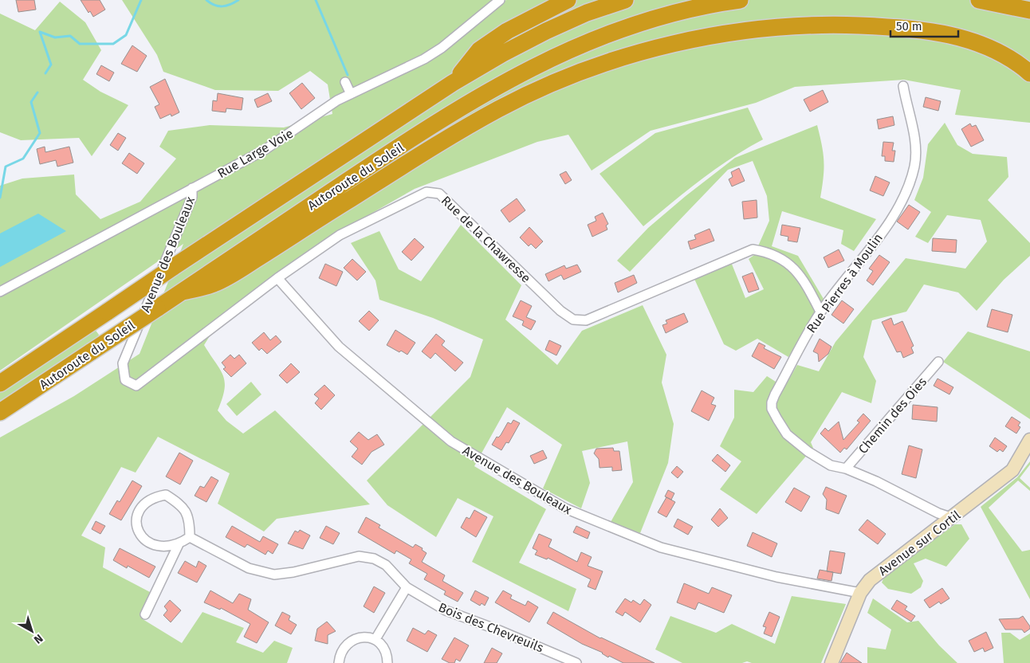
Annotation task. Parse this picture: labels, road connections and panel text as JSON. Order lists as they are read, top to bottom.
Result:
{
  "streets": {
    "highway": ["Autoroute du Soleil"],
    "main road": ["Avenue sur Cortil"],
    "street": [
      "Rue Large Voie",
      "Rue de la Chawresse",
      "Avenue des Bouleaux",
      "Rue Pierres à Moulin",
      "Chemin des Oies",
      "Bois des Chevreuils"
    ]
  },
  "crossings": [
    ["Rue Large Voie", "Avenue des Bouleaux"],
    ["Rue de la Chawresse", "Avenue des Bouleaux"],
    ["Rue de la Chawresse", "Rue Pierres à Moulin"],
    ["Avenue des Bouleaux", "Avenue sur Cortil"],
    ["Rue Pierres à Moulin", "Chemin des Oies"],
    ["Rue Pierres à Moulin", "Avenue sur Cortil"]
  ],
  "scale_bar": "50 m",
  "north": "bottom right"
}
